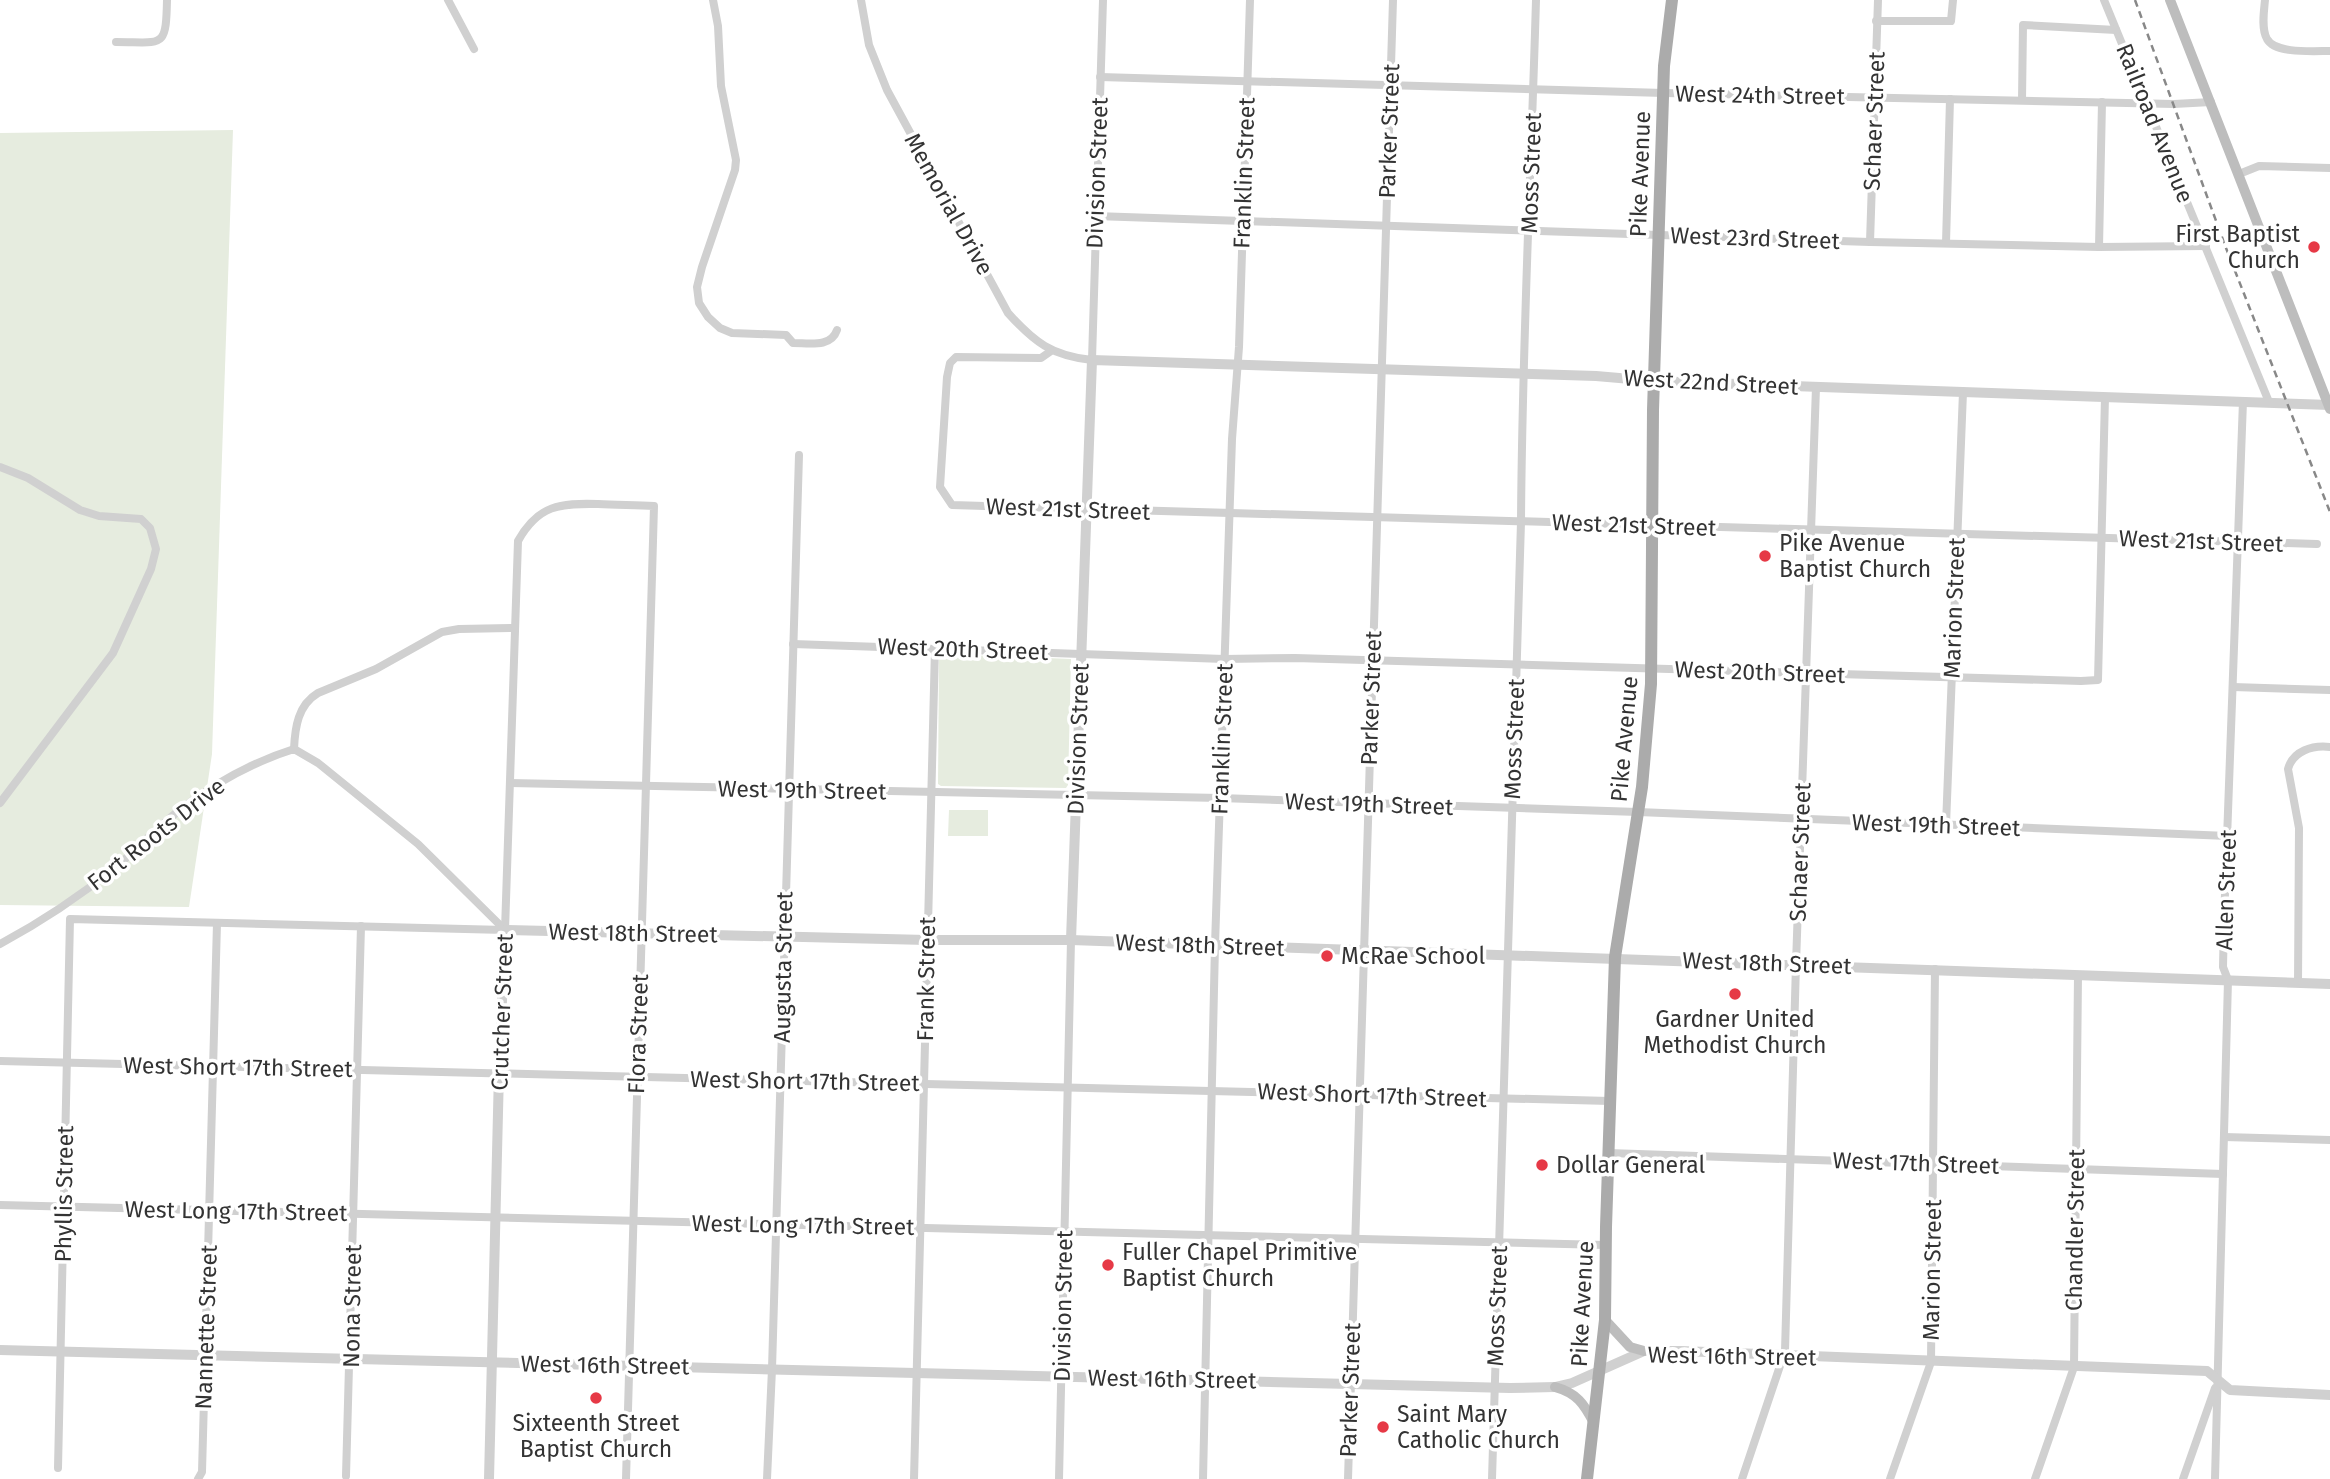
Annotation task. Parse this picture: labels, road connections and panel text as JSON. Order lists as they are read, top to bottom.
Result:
{
  "streets": {
    "main road": ["Pike Avenue"],
    "street": [
      "West 24th Street",
      "Schaer Street",
      "Railroad Avenue",
      "Parker Street",
      "Division Street",
      "Franklin Street",
      "Moss Street",
      "Memorial Drive",
      "West 23rd Street",
      "West 22nd Street",
      "West 21st Street",
      "Marion Street",
      "West 20th Street",
      "West 19th Street",
      "Fort Roots Drive",
      "Allen Street",
      "West 18th Street",
      "Augusta Street",
      "Frank Street",
      "Crutcher Street",
      "Flora Street",
      "West Short 17th Street",
      "West 17th Street",
      "Phyllis Street",
      "West Long 17th Street",
      "Chandler Street",
      "Nona Street",
      "Nannette Street",
      "West 16th Street"
    ]
  },
  "crossings": [
    ["West 24th Street", "Schaer Street"],
    ["West 24th Street", "Railroad Avenue"],
    ["West 24th Street", "Parker Street"],
    ["West 24th Street", "Division Street"],
    ["West 24th Street", "Franklin Street"],
    ["West 24th Street", "Moss Street"],
    ["West 24th Street", "Pike Avenue"],
    ["Schaer Street", "West 23rd Street"],
    ["Schaer Street", "West 22nd Street"],
    ["Schaer Street", "West 21st Street"],
    ["Schaer Street", "West 20th Street"],
    ["Schaer Street", "West 19th Street"],
    ["Schaer Street", "West 18th Street"],
    ["Schaer Street", "West 17th Street"],
    ["Schaer Street", "West 16th Street"],
    ["Railroad Avenue", "West 23rd Street"],
    ["Railroad Avenue", "West 22nd Street"],
    ["Parker Street", "West 23rd Street"],
    ["Parker Street", "West 22nd Street"],
    ["Parker Street", "West 21st Street"],
    ["Parker Street", "West 20th Street"],
    ["Parker Street", "West 19th Street"],
    ["Parker Street", "West 18th Street"],
    ["Parker Street", "West Short 17th Street"],
    ["Parker Street", "West Long 17th Street"],
    ["Parker Street", "West 16th Street"],
    ["Division Street", "Memorial Drive"],
    ["Division Street", "West 23rd Street"],
    ["Division Street", "West 22nd Street"],
    ["Division Street", "West 21st Street"],
    ["Division Street", "West 20th Street"],
    ["Division Street", "West 19th Street"],
    ["Division Street", "West 18th Street"],
    ["Division Street", "West Short 17th Street"],
    ["Division Street", "West Long 17th Street"],
    ["Division Street", "West 16th Street"],
    ["Franklin Street", "West 23rd Street"],
    ["Franklin Street", "West 22nd Street"],
    ["Franklin Street", "West 21st Street"],
    ["Franklin Street", "West 20th Street"],
    ["Franklin Street", "West 19th Street"],
    ["Franklin Street", "West 18th Street"],
    ["Franklin Street", "West Short 17th Street"],
    ["Franklin Street", "West Long 17th Street"],
    ["Franklin Street", "West 16th Street"],
    ["Moss Street", "West 23rd Street"],
    ["Moss Street", "West 22nd Street"],
    ["Moss Street", "West 21st Street"],
    ["Moss Street", "West 20th Street"],
    ["Moss Street", "West 19th Street"],
    ["Moss Street", "West 18th Street"],
    ["Moss Street", "West Short 17th Street"],
    ["Moss Street", "West Long 17th Street"],
    ["Moss Street", "West 16th Street"],
    ["Pike Avenue", "West 23rd Street"],
    ["Pike Avenue", "West 22nd Street"],
    ["Pike Avenue", "West 21st Street"],
    ["Pike Avenue", "West 20th Street"],
    ["Pike Avenue", "West 19th Street"],
    ["Pike Avenue", "West 18th Street"],
    ["Pike Avenue", "West Short 17th Street"],
    ["Pike Avenue", "West 17th Street"],
    ["Pike Avenue", "West Long 17th Street"],
    ["Pike Avenue", "West 16th Street"],
    ["Memorial Drive", "West 22nd Street"],
    ["Memorial Drive", "West 21st Street"],
    ["West 22nd Street", "Marion Street"],
    ["West 22nd Street", "Allen Street"],
    ["West 21st Street", "Marion Street"],
    ["West 21st Street", "West 20th Street"],
    ["West 21st Street", "Allen Street"],
    ["Marion Street", "West 20th Street"],
    ["Marion Street", "West 19th Street"],
    ["Marion Street", "West 18th Street"],
    ["Marion Street", "West 17th Street"],
    ["Marion Street", "West 16th Street"],
    ["West 20th Street", "Augusta Street"],
    ["West 20th Street", "Frank Street"],
    ["West 19th Street", "Allen Street"],
    ["West 19th Street", "Augusta Street"],
    ["West 19th Street", "Frank Street"],
    ["West 19th Street", "Crutcher Street"],
    ["West 19th Street", "Flora Street"],
    ["Allen Street", "West 18th Street"],
    ["Allen Street", "West 17th Street"],
    ["Allen Street", "West 16th Street"],
    ["West 18th Street", "Augusta Street"],
    ["West 18th Street", "Frank Street"],
    ["West 18th Street", "Crutcher Street"],
    ["West 18th Street", "Flora Street"],
    ["West 18th Street", "Phyllis Street"],
    ["West 18th Street", "Chandler Street"],
    ["West 18th Street", "Nona Street"],
    ["West 18th Street", "Nannette Street"],
    ["Augusta Street", "West Short 17th Street"],
    ["Augusta Street", "West Long 17th Street"],
    ["Augusta Street", "West 16th Street"],
    ["Frank Street", "West Short 17th Street"],
    ["Frank Street", "West Long 17th Street"],
    ["Frank Street", "West 16th Street"],
    ["Crutcher Street", "Flora Street"],
    ["Crutcher Street", "West Short 17th Street"],
    ["Crutcher Street", "West Long 17th Street"],
    ["Crutcher Street", "West 16th Street"],
    ["Flora Street", "West Short 17th Street"],
    ["Flora Street", "West Long 17th Street"],
    ["Flora Street", "West 16th Street"],
    ["West Short 17th Street", "Phyllis Street"],
    ["West Short 17th Street", "Nona Street"],
    ["West Short 17th Street", "Nannette Street"],
    ["West 17th Street", "Chandler Street"],
    ["Phyllis Street", "West Long 17th Street"],
    ["Phyllis Street", "West 16th Street"],
    ["West Long 17th Street", "Nona Street"],
    ["West Long 17th Street", "Nannette Street"],
    ["Chandler Street", "West 16th Street"],
    ["Nona Street", "West 16th Street"],
    ["Nannette Street", "West 16th Street"]
  ],
  "places": [
    "First Baptist Church",
    "Pike Avenue Baptist Church",
    "McRae School",
    "Gardner United Methodist Church",
    "Dollar General",
    "Fuller Chapel Primitive Baptist Church",
    "Sixteenth Street Baptist Church",
    "Saint Mary Catholic Church"
  ]
}
